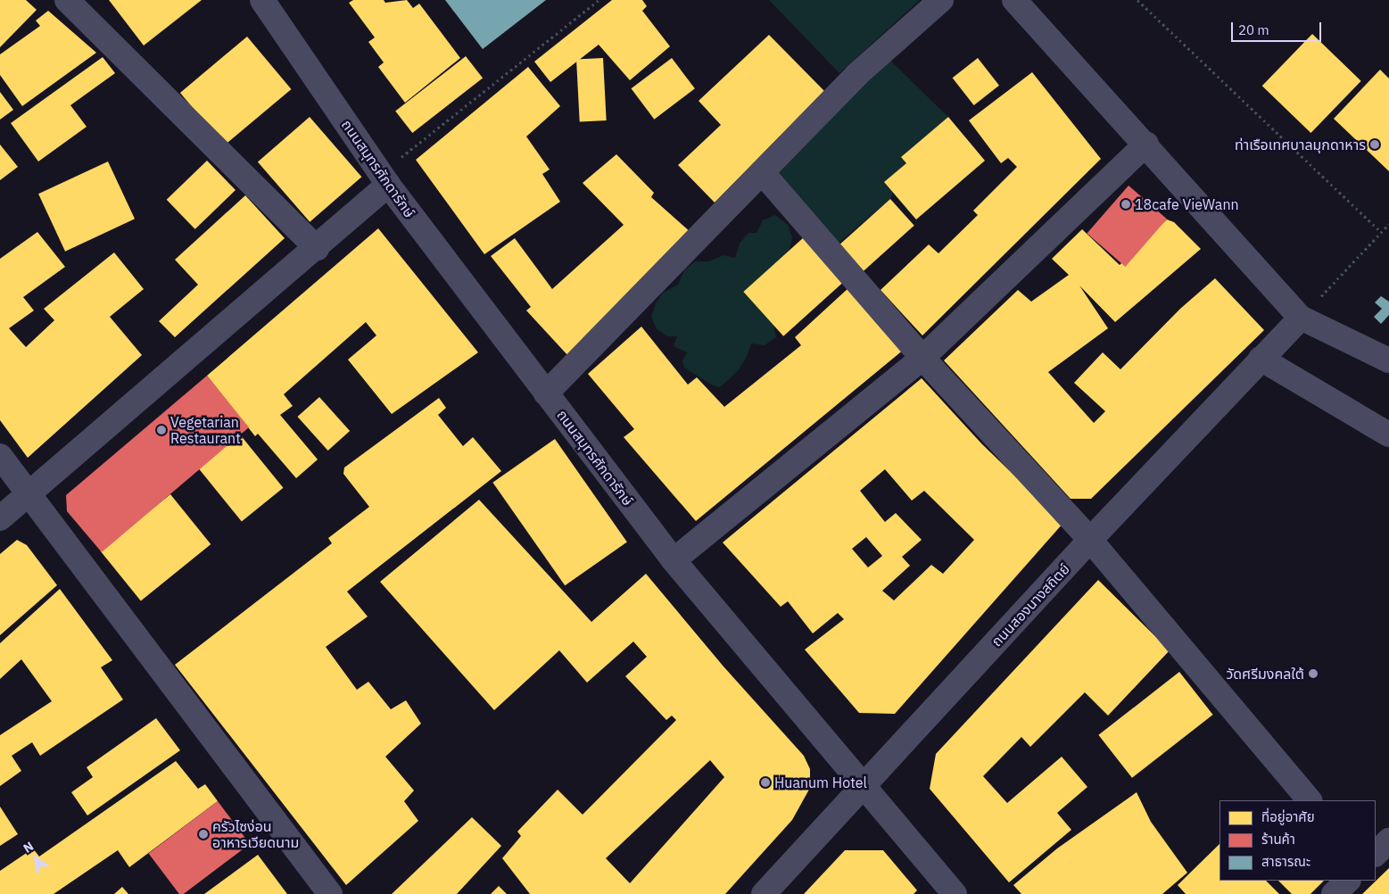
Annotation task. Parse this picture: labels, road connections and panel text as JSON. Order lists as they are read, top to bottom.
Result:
{
  "streets": {
    "street": ["ถนนสมุทรศักดารักษ์", "ถนนสองนางสถิตย์"]
  },
  "crossings": [
    ["ถนนสมุทรศักดารักษ์", "ถนนสองนางสถิตย์"]
  ],
  "places": [
    "ท่าเรือเทศบาลมุกดาหาร",
    "18cafe VieWann",
    "Vegetarian Restaurant",
    "วัดศรีมงคลใต้",
    "Huanum Hotel",
    "ครัวไซง่อน อาหารเวียดนาม"
  ],
  "legend": ["ที่อยู่อาศัย", "ร้านค้า", "สาธารณะ"],
  "scale_bar": "20 m",
  "north": "top left"
}
